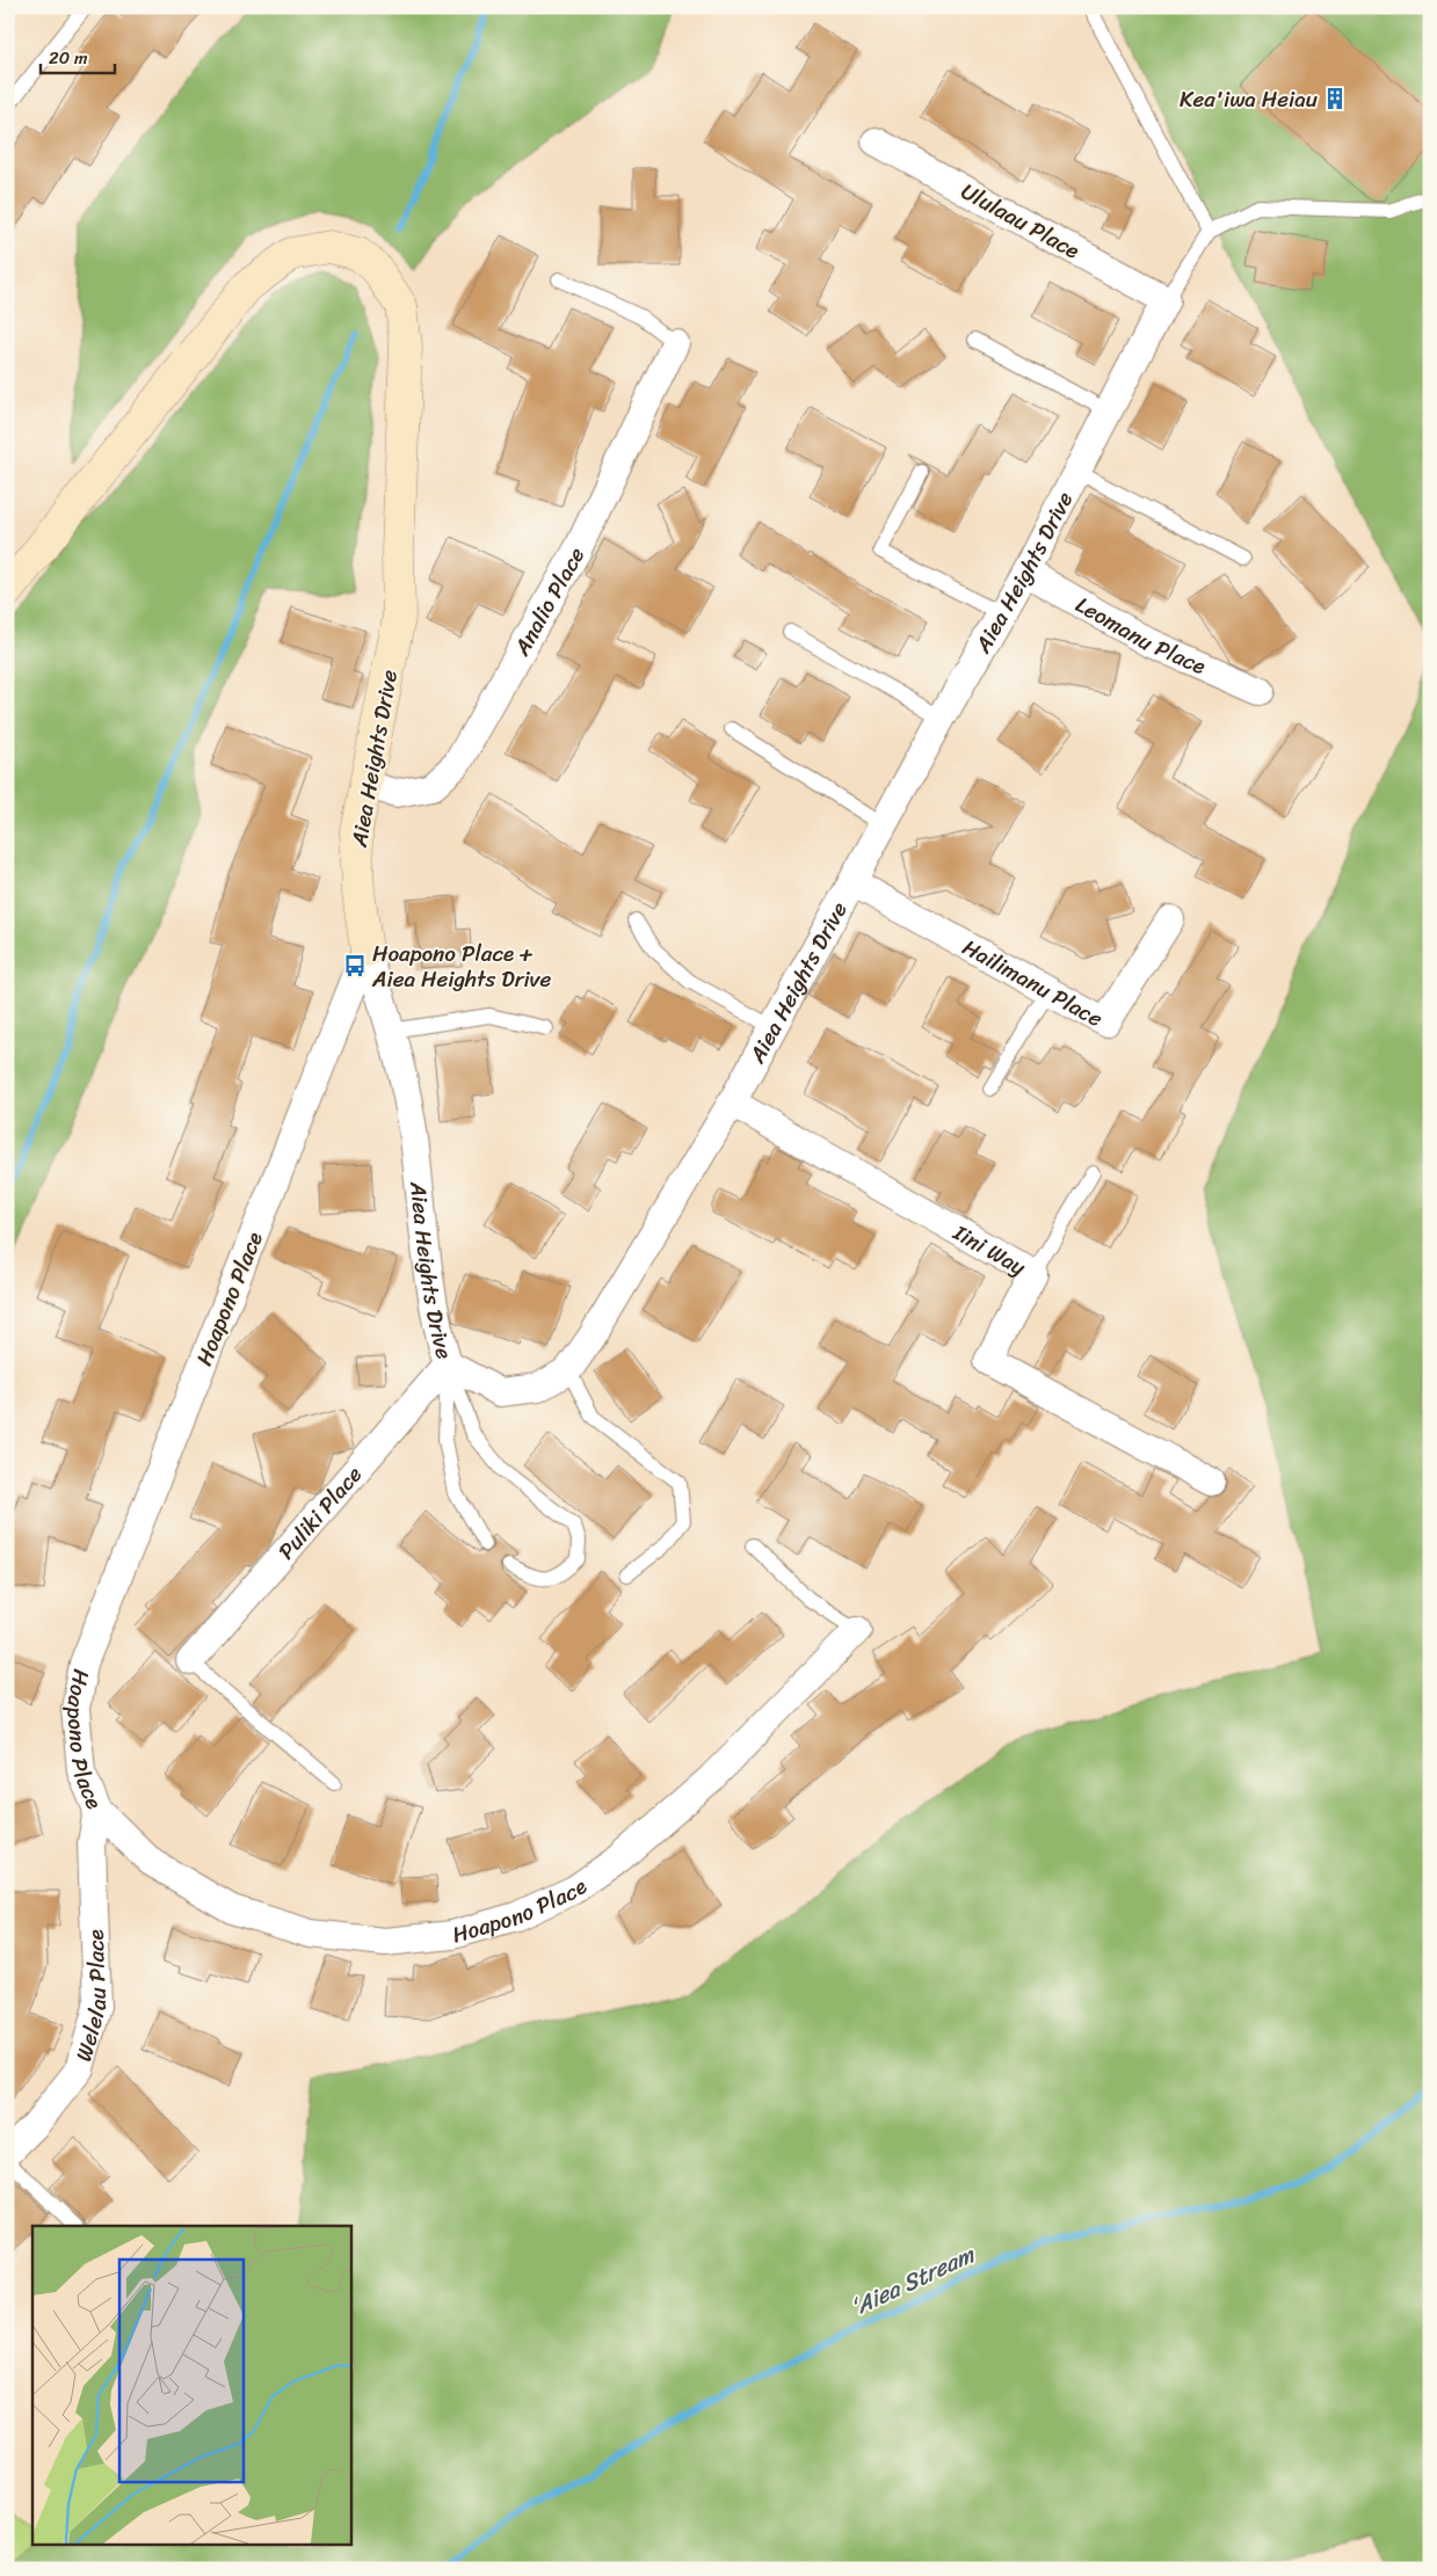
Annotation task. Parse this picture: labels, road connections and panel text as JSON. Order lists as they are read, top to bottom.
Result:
{
  "streets": {
    "street": [
      "Ululaau Place",
      "Aiea Heights Drive",
      "Analio Place",
      "Leomanu Place",
      "Hailimanu Place",
      "Iini Way",
      "Hoapono Place",
      "Puliki Place",
      "Welelau Place"
    ]
  },
  "crossings": [
    ["Ululaau Place", "Aiea Heights Drive"],
    ["Aiea Heights Drive", "Analio Place"],
    ["Aiea Heights Drive", "Leomanu Place"],
    ["Aiea Heights Drive", "Hailimanu Place"],
    ["Aiea Heights Drive", "Iini Way"],
    ["Aiea Heights Drive", "Hoapono Place"],
    ["Aiea Heights Drive", "Puliki Place"],
    ["Hoapono Place", "Welelau Place"]
  ],
  "water": ["ʻAiea Stream"],
  "places": {
    "building": ["Kea'iwa Heiau"],
    "bus stop": ["Hoapono Place + Aiea Heights Drive"]
  },
  "scale_bar": "20 m"
}
